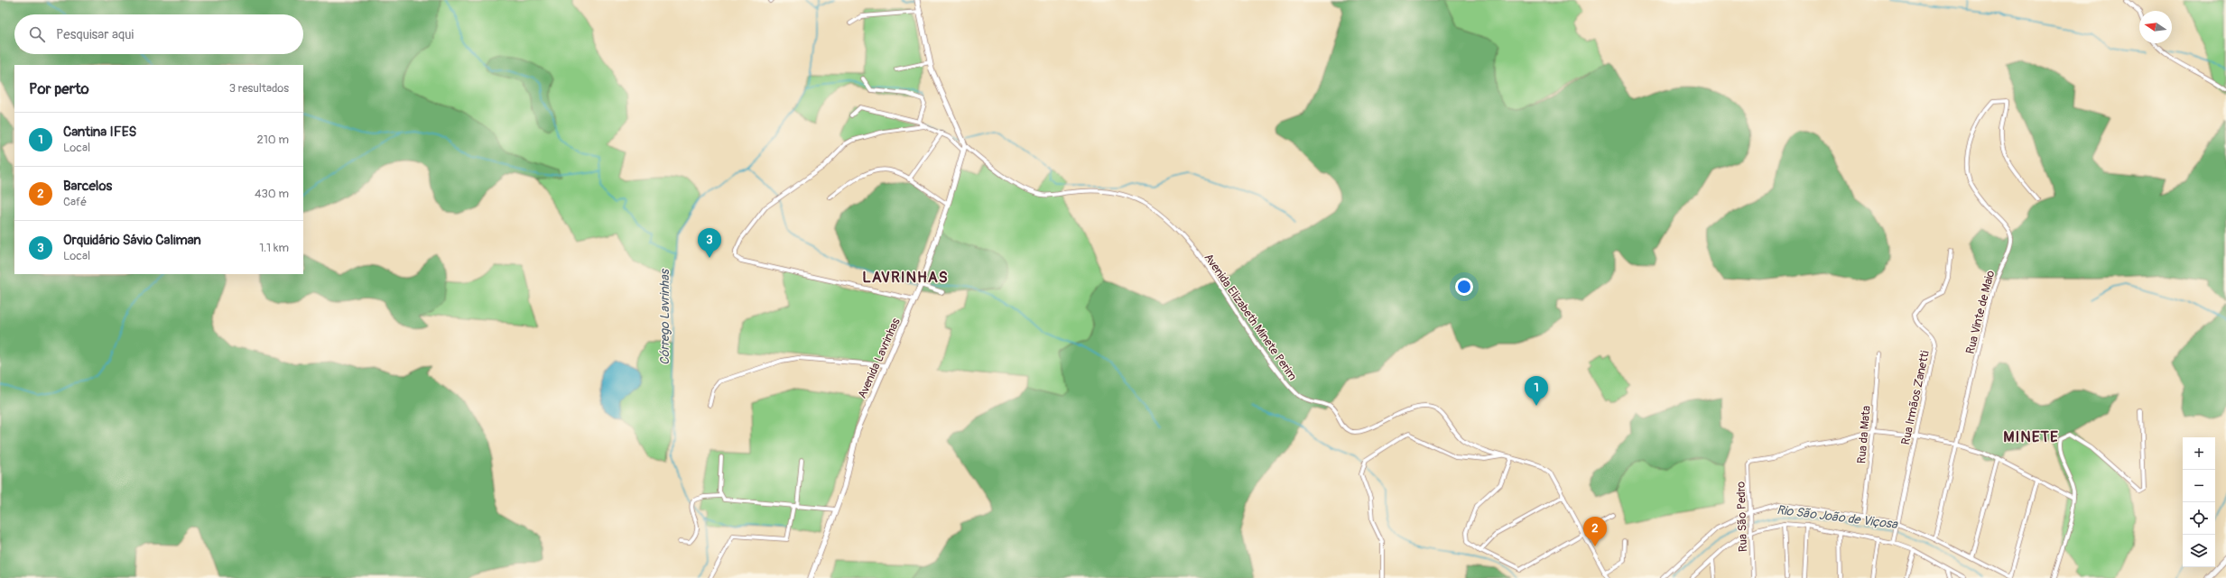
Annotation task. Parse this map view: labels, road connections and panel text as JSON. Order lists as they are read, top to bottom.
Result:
{
  "streets": {
    "street": [
      "Rua Vinte de Maio",
      "Avenida Elizabeth Minete Perim",
      "Avenida Lavrinhas",
      "Rua Irmãos Zanetti",
      "Rua da Mata",
      "Rua São Pedro"
    ]
  },
  "crossings": [
    ["Avenida Elizabeth Minete Perim", "Avenida Lavrinhas"],
    ["Rua da Mata", "Rua São Pedro"]
  ],
  "districts": ["LAVRINHAS", "MINETE"],
  "water": ["Córrego Lavrinhas", "Rio São João de Viçosa"],
  "north": "left",
  "page": {
    "search": "Pesquisar aqui",
    "heading": ["Por perto", "3 resultados"],
    "list": [
      {
        "mark": "1",
        "name": "Cantina IFES",
        "note": "Local",
        "value": "210 m"
      },
      {
        "mark": "2",
        "name": "Barcelos",
        "note": "Café",
        "value": "430 m"
      },
      {
        "mark": "3",
        "name": "Orquidário Sávio Caliman",
        "note": "Local",
        "value": "1.1 km"
      }
    ],
    "pins": ["3", "1", "2"],
    "map_buttons": ["+", "−"]
  }
}
